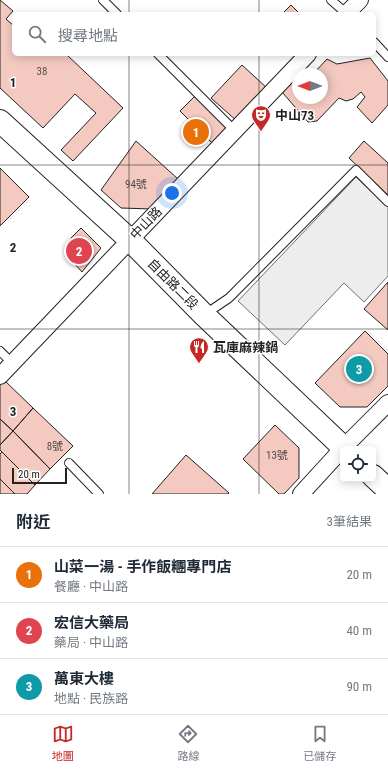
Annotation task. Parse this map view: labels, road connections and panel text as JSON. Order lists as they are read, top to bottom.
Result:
{
  "streets": {
    "main road": ["自由路二段"],
    "street": ["中山路"]
  },
  "crossings": [
    ["中山路", "自由路二段"]
  ],
  "places": {
    "theatre": ["中山73"],
    "restaurant": ["瓦庫麻辣鍋"]
  },
  "house_numbers": [
    "38",
    "94號",
    "8號",
    "13號"
  ],
  "scale_bar": "20 m",
  "north": "left",
  "page": {
    "search": "搜尋地點",
    "pins": ["1", "2", "3"],
    "scale": "20 m",
    "heading": ["附近", "3筆結果"],
    "list": [
      {
        "mark": "1",
        "name": "山菜一湯 - 手作飯糰專門店",
        "note": "餐廳 · 中山路",
        "value": "20 m"
      },
      {
        "mark": "2",
        "name": "宏信大藥局",
        "note": "藥局 · 中山路",
        "value": "40 m"
      },
      {
        "mark": "3",
        "name": "萬東大樓",
        "note": "地點 · 民族路",
        "value": "90 m"
      }
    ],
    "nav": ["地圖", "路線", "已儲存"]
  },
  "grid": {
    "rows": ["1", "2", "3"]
  }
}
